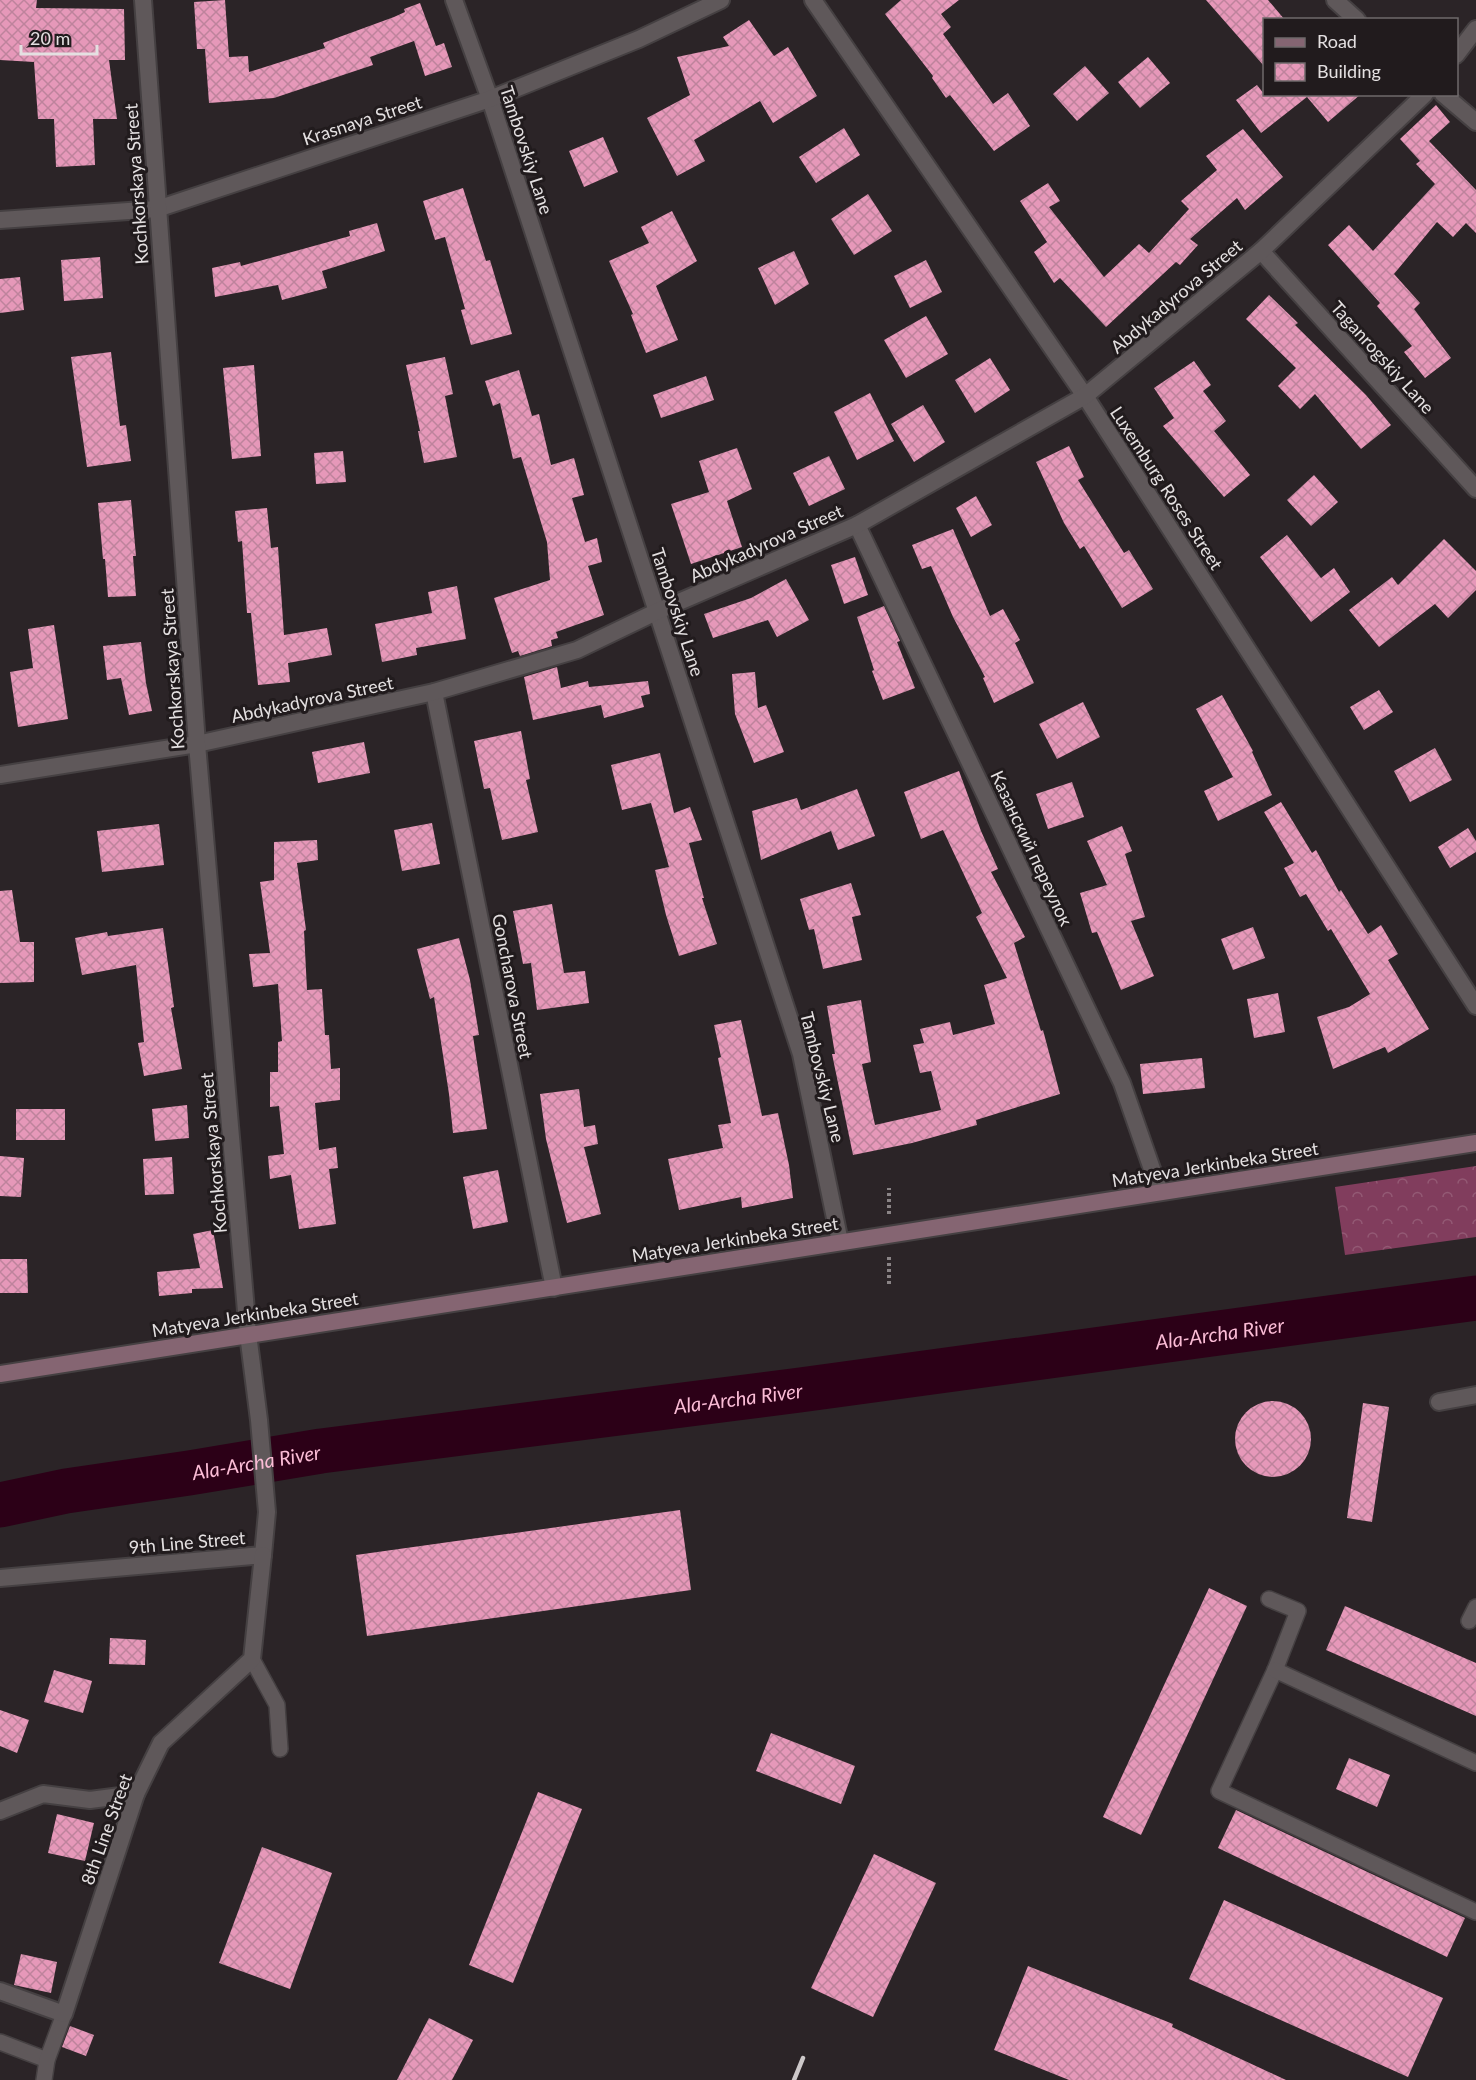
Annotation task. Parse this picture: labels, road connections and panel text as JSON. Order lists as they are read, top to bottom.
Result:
{
  "streets": {
    "main road": ["Matyeva Jerkinbeka Street"],
    "street": [
      "Krasnaya Street",
      "Tambovskiy Lane",
      "Kochkorskaya Street",
      "Abdykadyrova Street",
      "Taganrogskiy Lane",
      "Luxemburg Roses Street",
      "Казанский переулок",
      "Goncharova Street",
      "9th Line Street",
      "8th Line Street"
    ]
  },
  "crossings": [
    ["Krasnaya Street", "Tambovskiy Lane"],
    ["Krasnaya Street", "Kochkorskaya Street"],
    ["Tambovskiy Lane", "Abdykadyrova Street"],
    ["Tambovskiy Lane", "Matyeva Jerkinbeka Street"],
    ["Kochkorskaya Street", "Abdykadyrova Street"],
    ["Kochkorskaya Street", "Matyeva Jerkinbeka Street"],
    ["Kochkorskaya Street", "9th Line Street"],
    ["Abdykadyrova Street", "Taganrogskiy Lane"],
    ["Abdykadyrova Street", "Luxemburg Roses Street"],
    ["Abdykadyrova Street", "Казанский переулок"],
    ["Abdykadyrova Street", "Goncharova Street"],
    ["Казанский переулок", "Matyeva Jerkinbeka Street"],
    ["Goncharova Street", "Matyeva Jerkinbeka Street"],
    ["Matyeva Jerkinbeka Street", "9th Line Street"]
  ],
  "water": ["Ala-Archa River"],
  "legend": ["Road", "Building"],
  "scale_bar": "20 m"
}
